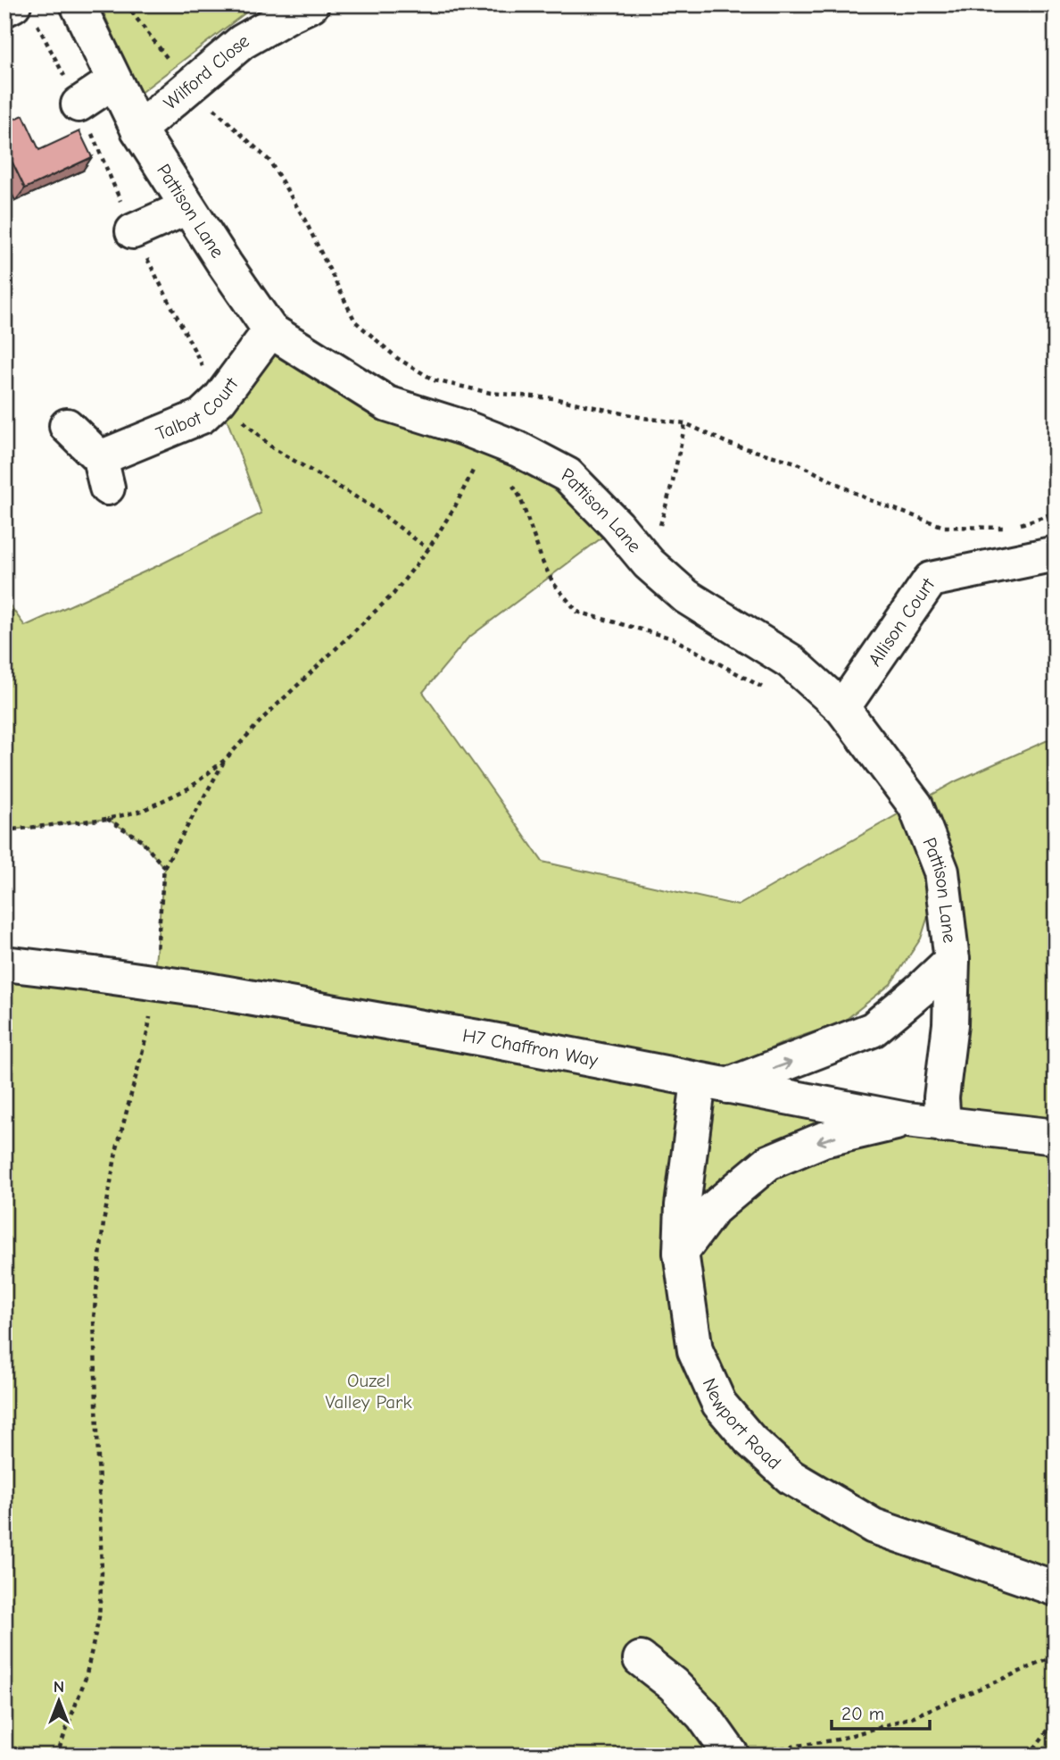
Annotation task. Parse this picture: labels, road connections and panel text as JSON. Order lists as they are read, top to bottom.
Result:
{
  "streets": {
    "street": [
      "Wilford Close",
      "Pattison Lane",
      "Talbot Court",
      "Allison Court",
      "H7 Chaffron Way",
      "Newport Road"
    ]
  },
  "crossings": [
    ["Wilford Close", "Pattison Lane"],
    ["Pattison Lane", "Talbot Court"],
    ["Pattison Lane", "Allison Court"],
    ["Pattison Lane", "H7 Chaffron Way"],
    ["H7 Chaffron Way", "Newport Road"]
  ],
  "parks": ["Ouzel Valley Park"],
  "scale_bar": "20 m",
  "north": "top"
}
